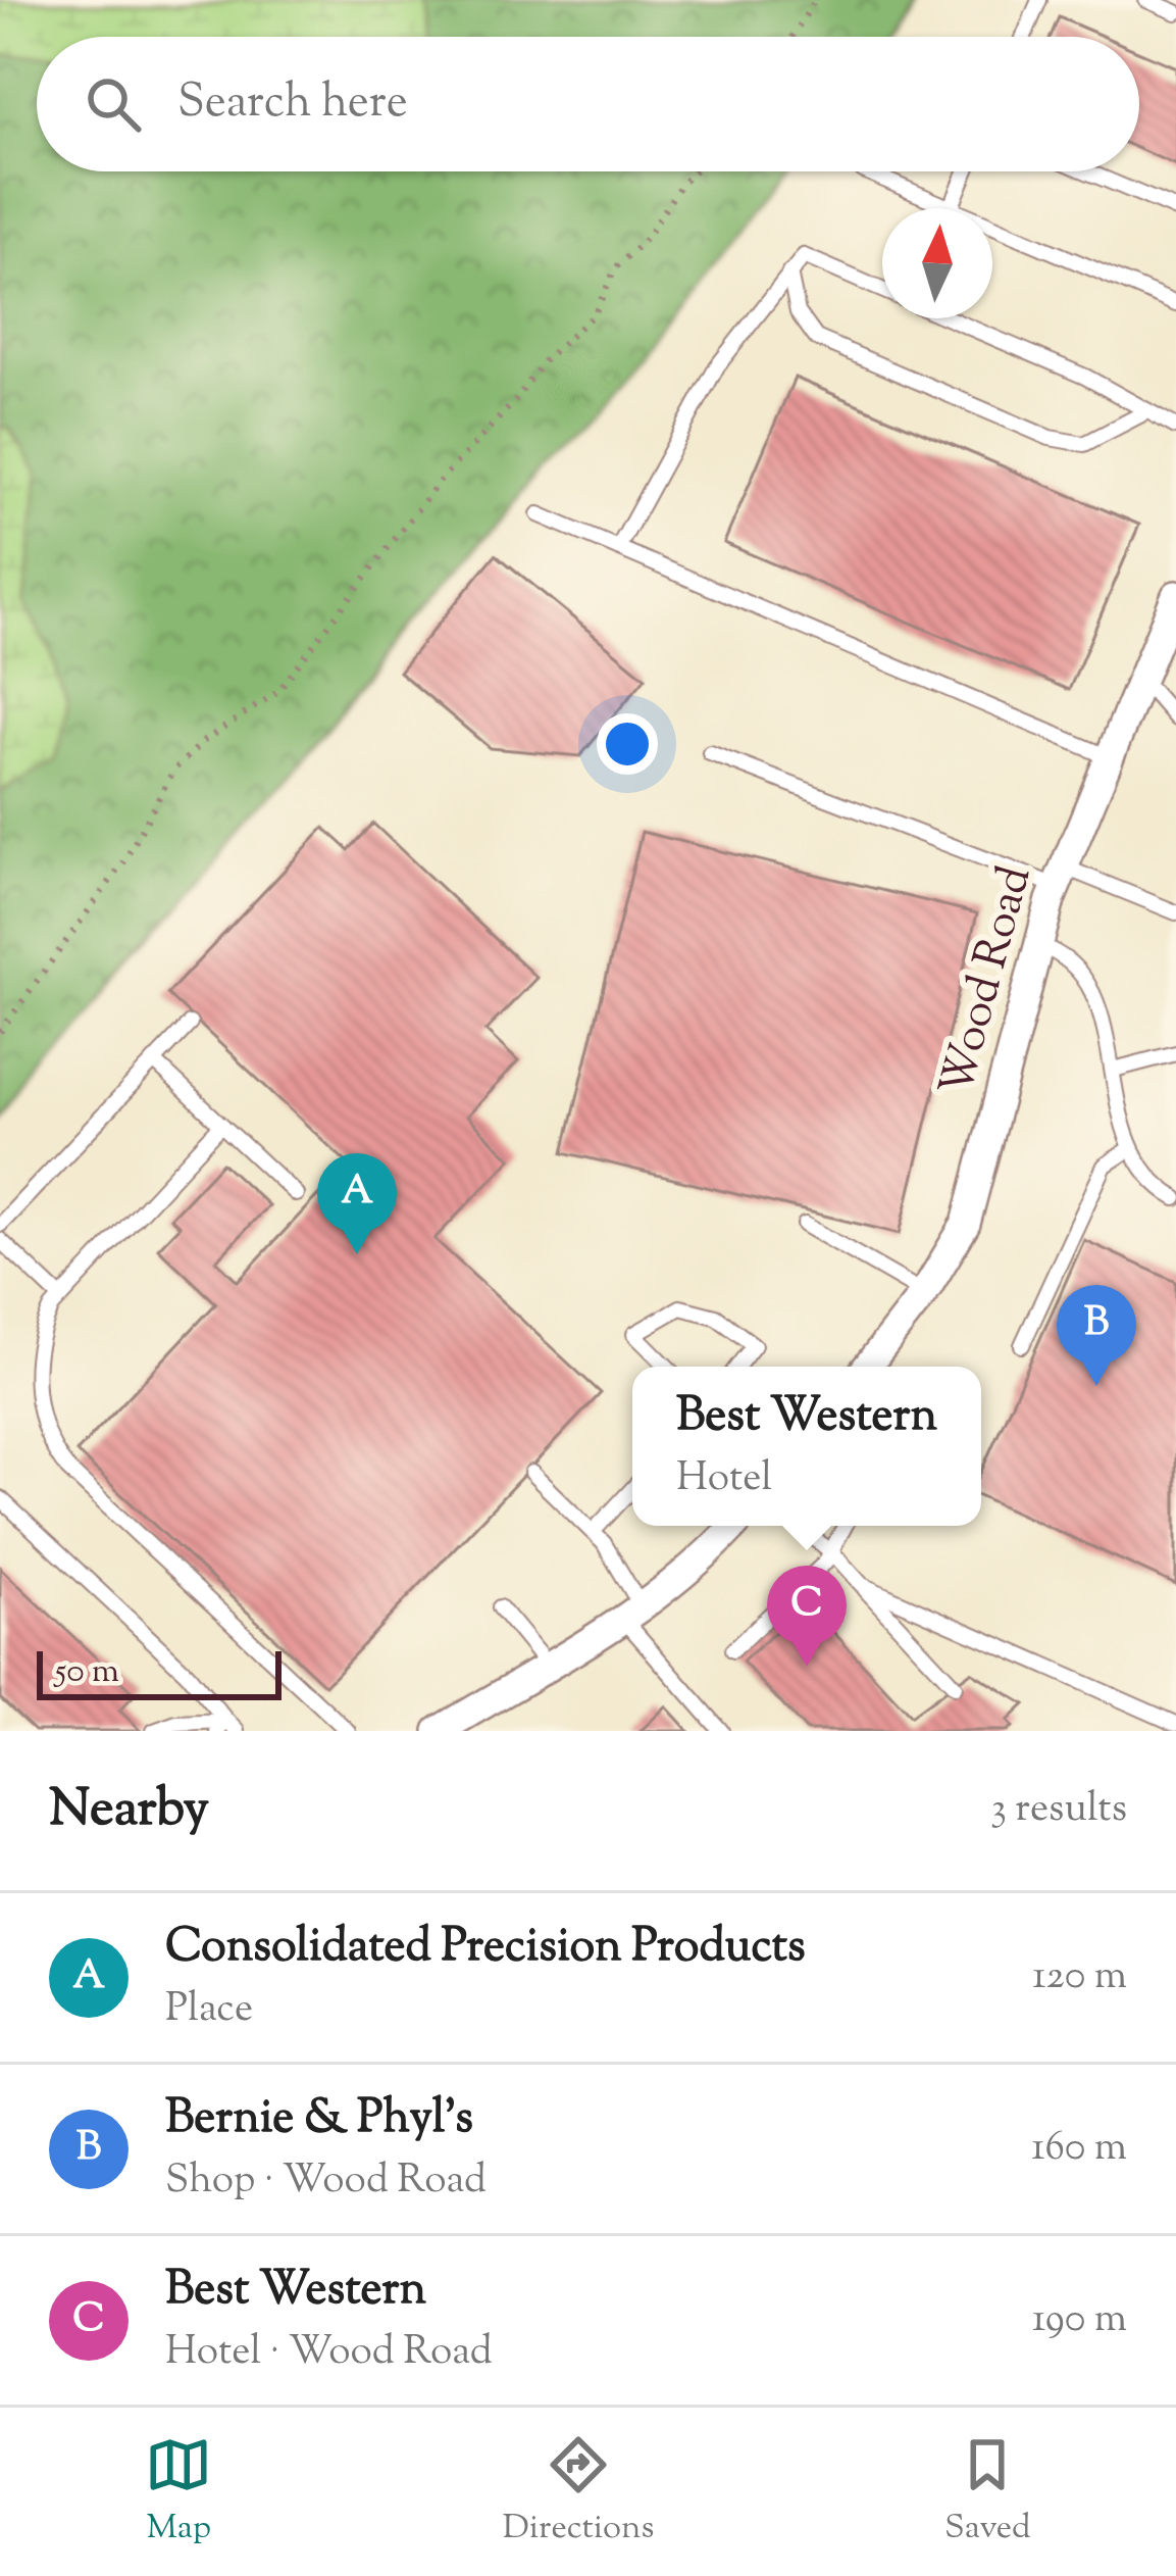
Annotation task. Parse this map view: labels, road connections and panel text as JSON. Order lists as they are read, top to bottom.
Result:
{
  "streets": {
    "street": ["Wood Road"]
  },
  "scale_bar": "50 m",
  "north": "top",
  "page": {
    "search": "Search here",
    "pins": ["A", "B", "C"],
    "popup": ["Best Western", "Hotel"],
    "scale": "50 m",
    "heading": ["Nearby", "3 results"],
    "list": [
      {
        "mark": "A",
        "name": "Consolidated Precision Products",
        "note": "Place",
        "value": "120 m"
      },
      {
        "mark": "B",
        "name": "Bernie & Phyl's",
        "note": "Shop · Wood Road",
        "value": "160 m"
      },
      {
        "mark": "C",
        "name": "Best Western",
        "note": "Hotel · Wood Road",
        "value": "190 m"
      }
    ],
    "nav": ["Map", "Directions", "Saved"]
  }
}
